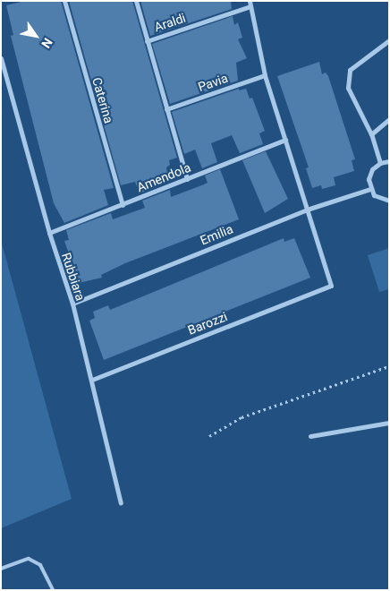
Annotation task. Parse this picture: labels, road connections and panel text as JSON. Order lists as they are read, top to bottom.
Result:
{
  "streets": {
    "street": [
      "Araldi",
      "Pavia",
      "Caterina",
      "Amendola",
      "Emilia",
      "Rubbiara",
      "Barozzi"
    ]
  },
  "crossings": [
    ["Caterina", "Amendola"],
    ["Amendola", "Rubbiara"],
    ["Emilia", "Rubbiara"],
    ["Emilia", "Barozzi"],
    ["Rubbiara", "Barozzi"]
  ],
  "north": "bottom right"
}
